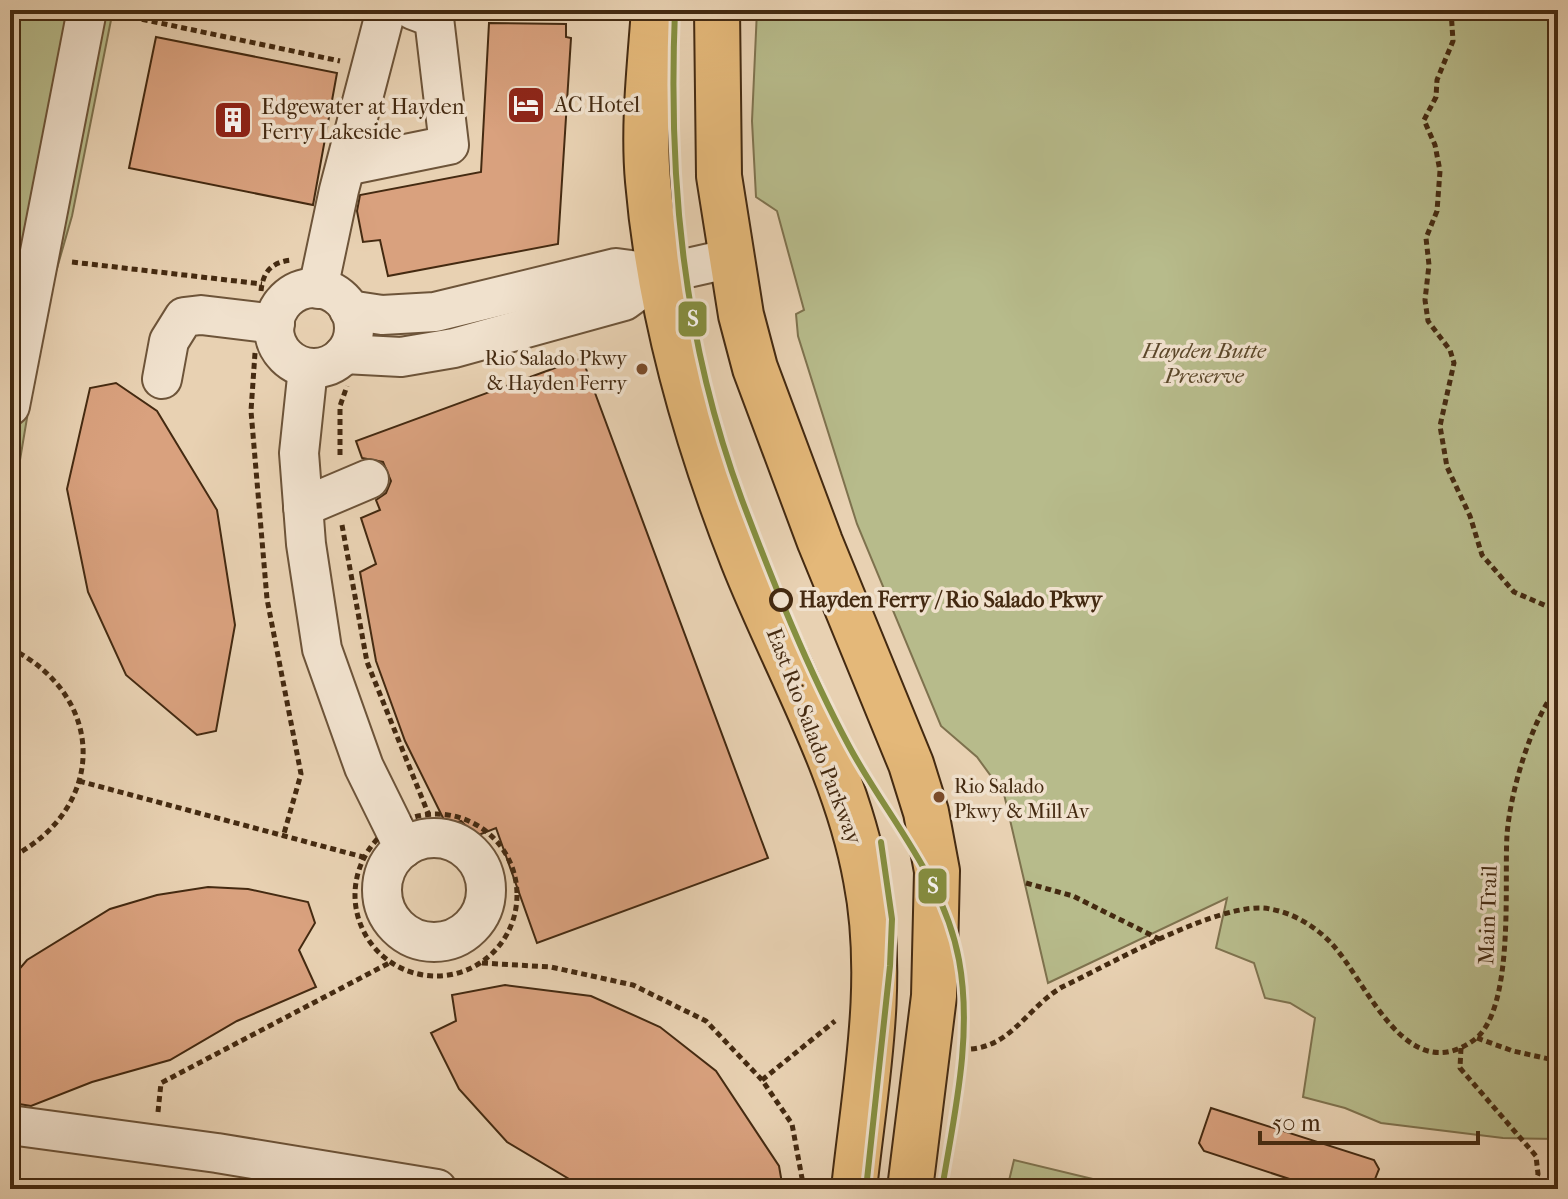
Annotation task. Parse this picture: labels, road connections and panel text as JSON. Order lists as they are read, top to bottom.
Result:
{
  "streets": {
    "main road": ["East Rio Salado Parkway"],
    "path": ["Main Trail"]
  },
  "parks": ["Hayden Butte Preserve"],
  "places": {
    "hotel": ["AC Hotel"],
    "building": ["Edgewater at Hayden Ferry Lakeside"],
    "other": ["Rio Salado Pkwy & Hayden Ferry", "Hayden Ferry / Rio Salado Pkwy", "Rio Salado Pkwy & Mill Av"]
  },
  "lines": ["transit line S"],
  "scale_bar": "50 m"
}
